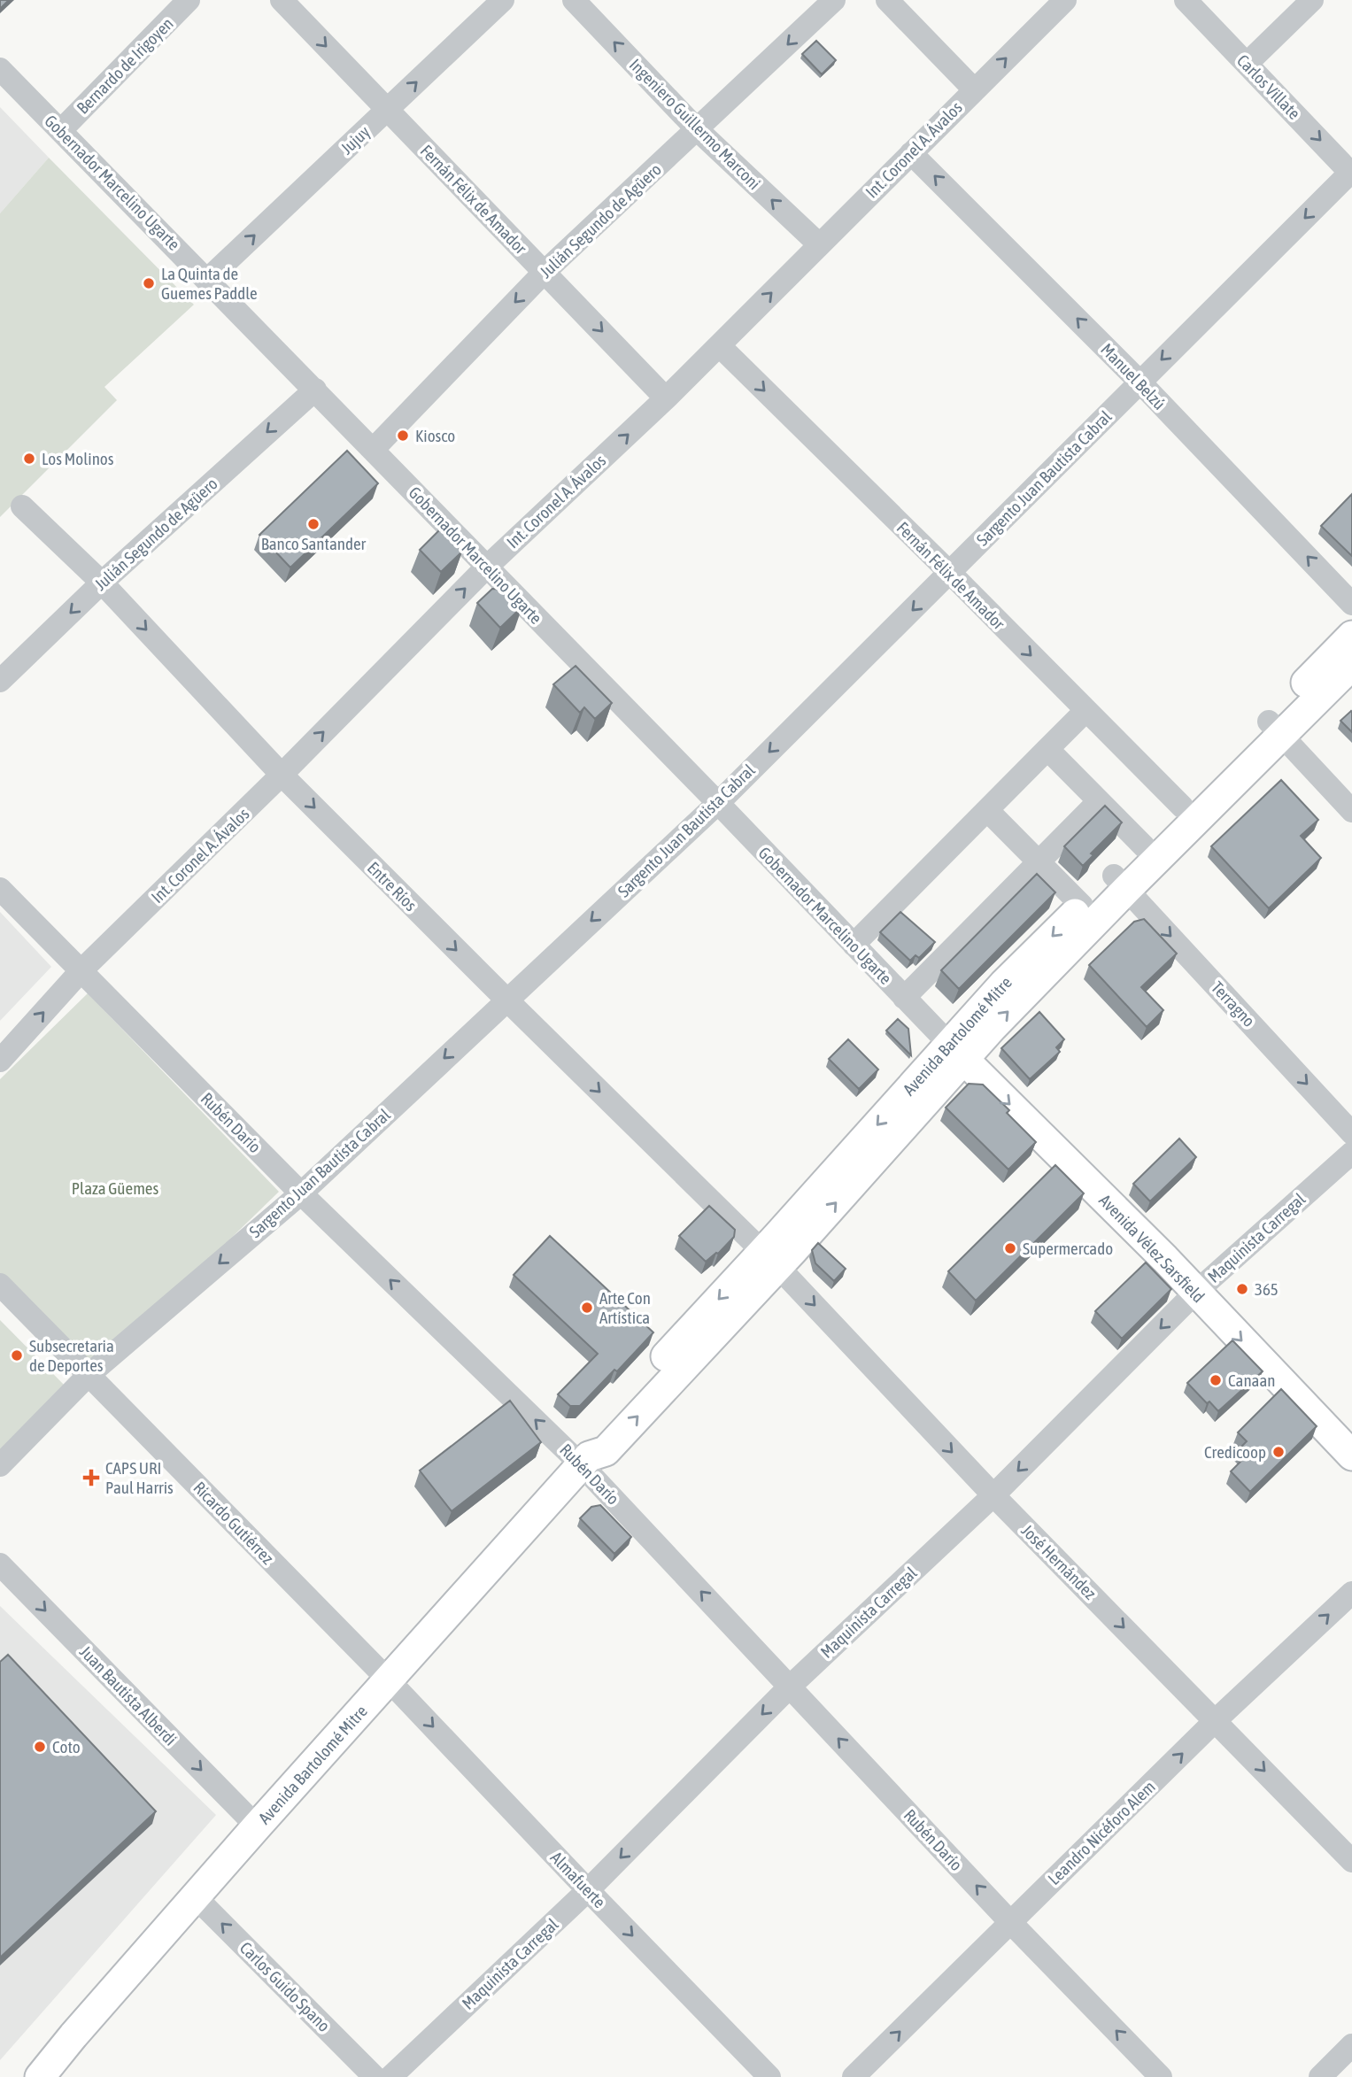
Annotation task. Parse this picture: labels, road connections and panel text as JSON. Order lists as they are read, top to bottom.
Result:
{
  "streets": {
    "main road": ["Avenida Bartolomé Mitre", "Avenida Vélez Sarsfield"],
    "street": [
      "Bernardo de Irigoyen",
      "Carlos Villate",
      "Ingeniero Guillermo Marconi",
      "Jujuy",
      "Int. Coronel A. Ávalos",
      "Gobernador Marcelino Ugarte",
      "Fernán Félix de Amador",
      "Julián Segundo de Agüero",
      "Manuel Belzú",
      "Sargento Juan Bautista Cabral",
      "Entre Ríos",
      "Terragno",
      "Rubén Darío",
      "Maquinista Carregal",
      "Ricardo Gutiérrez",
      "José Hernández",
      "Juan Bautista Alberdi",
      "Leandro Nicéforo Alem",
      "Almafuerte",
      "Carlos Guido Spano"
    ]
  },
  "crossings": [
    ["Bernardo de Irigoyen", "Gobernador Marcelino Ugarte"],
    ["Carlos Villate", "Sargento Juan Bautista Cabral"],
    ["Ingeniero Guillermo Marconi", "Int. Coronel A. Ávalos"],
    ["Ingeniero Guillermo Marconi", "Julián Segundo de Agüero"],
    ["Jujuy", "Gobernador Marcelino Ugarte"],
    ["Jujuy", "Fernán Félix de Amador"],
    ["Int. Coronel A. Ávalos", "Gobernador Marcelino Ugarte"],
    ["Int. Coronel A. Ávalos", "Fernán Félix de Amador"],
    ["Int. Coronel A. Ávalos", "Manuel Belzú"],
    ["Int. Coronel A. Ávalos", "Entre Ríos"],
    ["Int. Coronel A. Ávalos", "Rubén Darío"],
    ["Gobernador Marcelino Ugarte", "Julián Segundo de Agüero"],
    ["Gobernador Marcelino Ugarte", "Sargento Juan Bautista Cabral"],
    ["Gobernador Marcelino Ugarte", "Avenida Bartolomé Mitre"],
    ["Gobernador Marcelino Ugarte", "Avenida Vélez Sarsfield"],
    ["Fernán Félix de Amador", "Julián Segundo de Agüero"],
    ["Fernán Félix de Amador", "Sargento Juan Bautista Cabral"],
    ["Fernán Félix de Amador", "Avenida Bartolomé Mitre"],
    ["Julián Segundo de Agüero", "Entre Ríos"],
    ["Manuel Belzú", "Sargento Juan Bautista Cabral"],
    ["Sargento Juan Bautista Cabral", "Entre Ríos"],
    ["Sargento Juan Bautista Cabral", "Rubén Darío"],
    ["Sargento Juan Bautista Cabral", "Ricardo Gutiérrez"],
    ["Entre Ríos", "Avenida Bartolomé Mitre"],
    ["Entre Ríos", "José Hernández"],
    ["Terragno", "Avenida Bartolomé Mitre"],
    ["Avenida Bartolomé Mitre", "Rubén Darío"],
    ["Avenida Bartolomé Mitre", "Avenida Vélez Sarsfield"],
    ["Avenida Bartolomé Mitre", "Ricardo Gutiérrez"],
    ["Avenida Bartolomé Mitre", "José Hernández"],
    ["Avenida Bartolomé Mitre", "Juan Bautista Alberdi"],
    ["Avenida Bartolomé Mitre", "Almafuerte"],
    ["Avenida Bartolomé Mitre", "Carlos Guido Spano"],
    ["Rubén Darío", "Maquinista Carregal"],
    ["Rubén Darío", "Leandro Nicéforo Alem"],
    ["Maquinista Carregal", "Avenida Vélez Sarsfield"],
    ["Maquinista Carregal", "José Hernández"],
    ["Maquinista Carregal", "Almafuerte"],
    ["Ricardo Gutiérrez", "Almafuerte"],
    ["José Hernández", "Leandro Nicéforo Alem"]
  ],
  "one_way": [
    "Carlos Villate",
    "Ingeniero Guillermo Marconi",
    "Jujuy",
    "Int. Coronel A. Ávalos",
    "Fernán Félix de Amador",
    "Julián Segundo de Agüero",
    "Manuel Belzú",
    "Sargento Juan Bautista Cabral",
    "Entre Ríos",
    "Terragno",
    "Rubén Darío",
    "Maquinista Carregal",
    "Avenida Vélez Sarsfield",
    "José Hernández",
    "Juan Bautista Alberdi",
    "Leandro Nicéforo Alem",
    "Almafuerte",
    "Carlos Guido Spano"
  ],
  "parks": ["Plaza Güemes"],
  "places": {
    "other": [
      "La Quinta de Guemes Paddle",
      "Kiosco",
      "Los Molinos",
      "Banco Santander",
      "Supermercado",
      "365",
      "Arte Con Artística",
      "Subsecretaria de Deportes",
      "Canaan",
      "Credicoop",
      "Coto"
    ],
    "health": ["CAPS URI Paul Harris"]
  }
}
